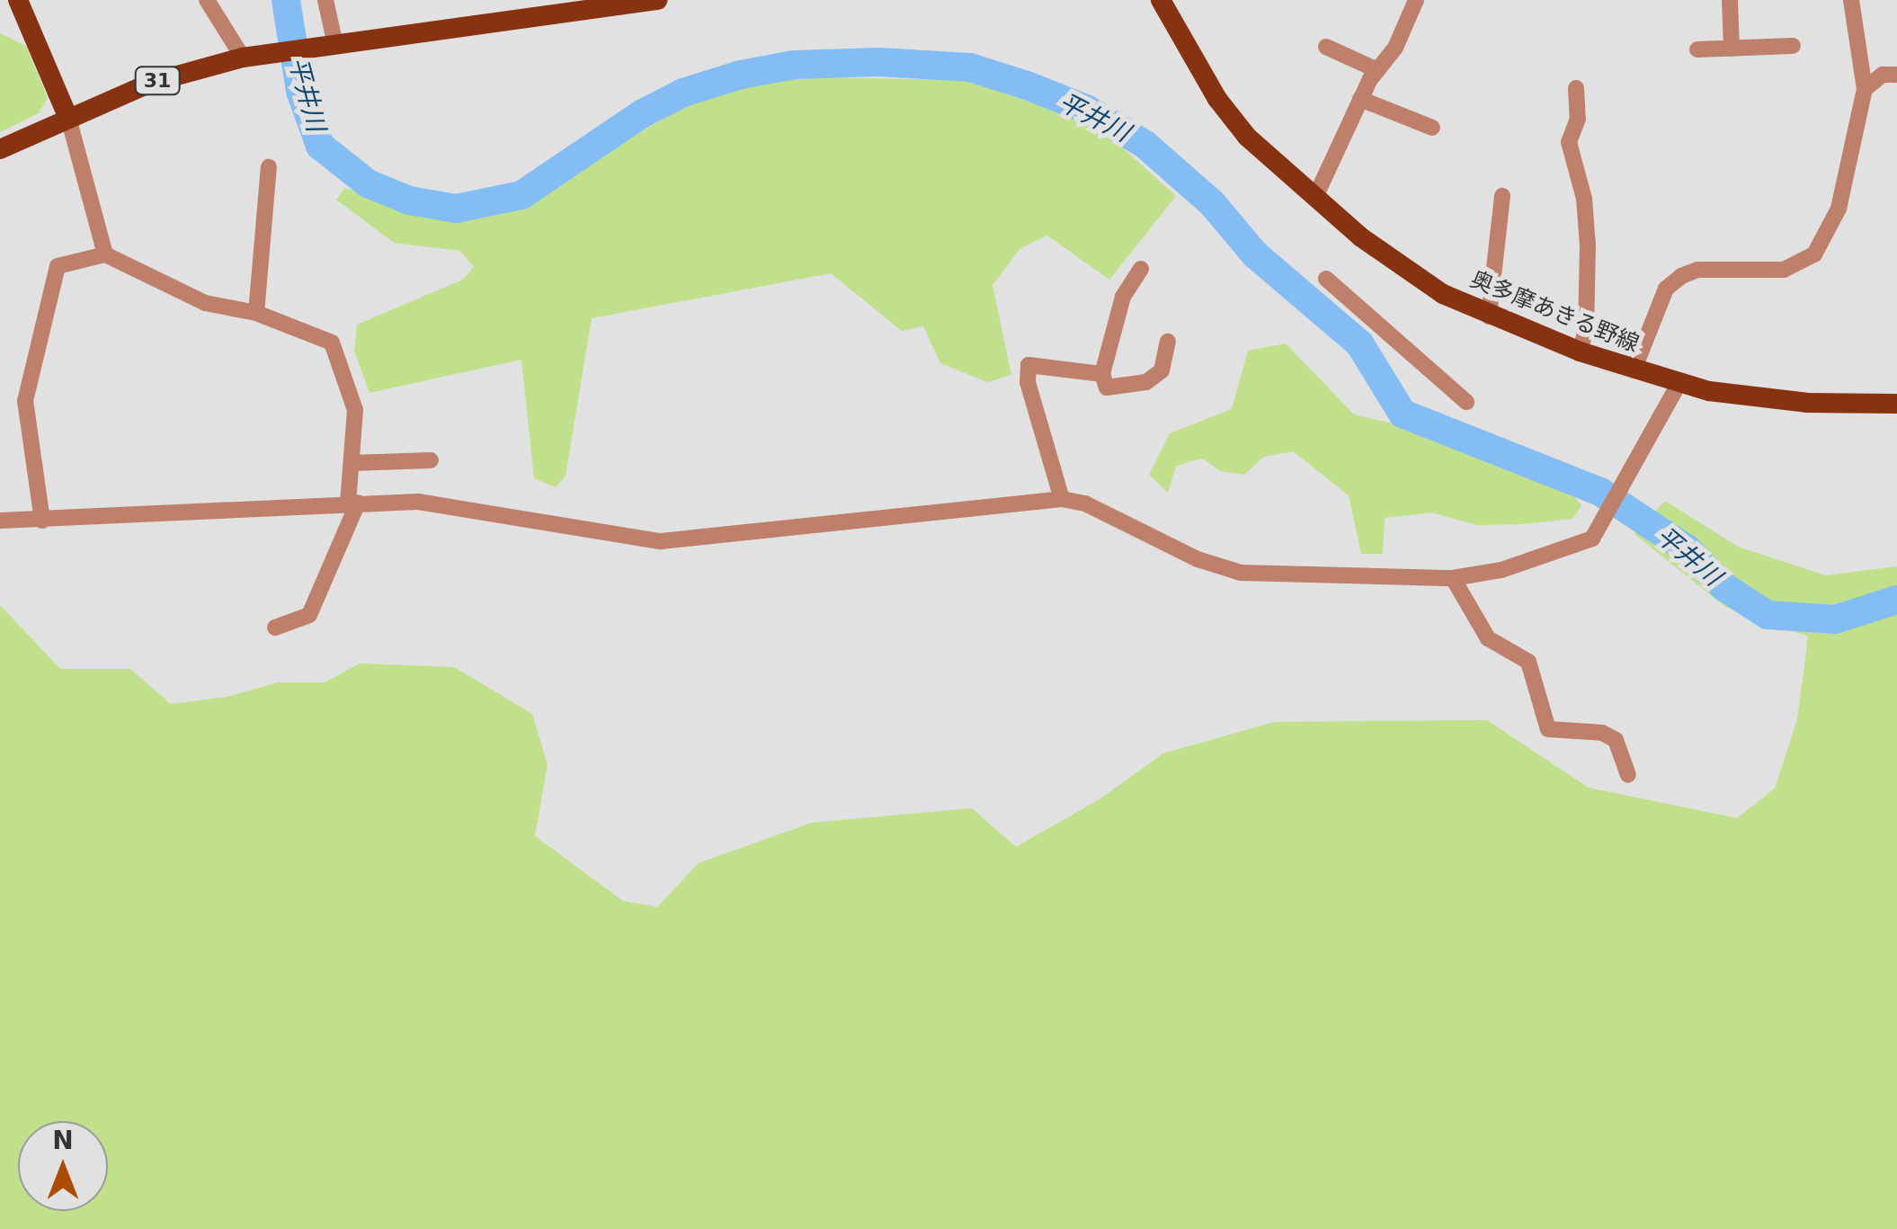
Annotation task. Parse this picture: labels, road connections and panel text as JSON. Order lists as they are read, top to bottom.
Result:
{
  "streets": {
    "main road": ["31", "奥多摩あきる野線"]
  },
  "water": ["平井川"],
  "north": "top"
}
